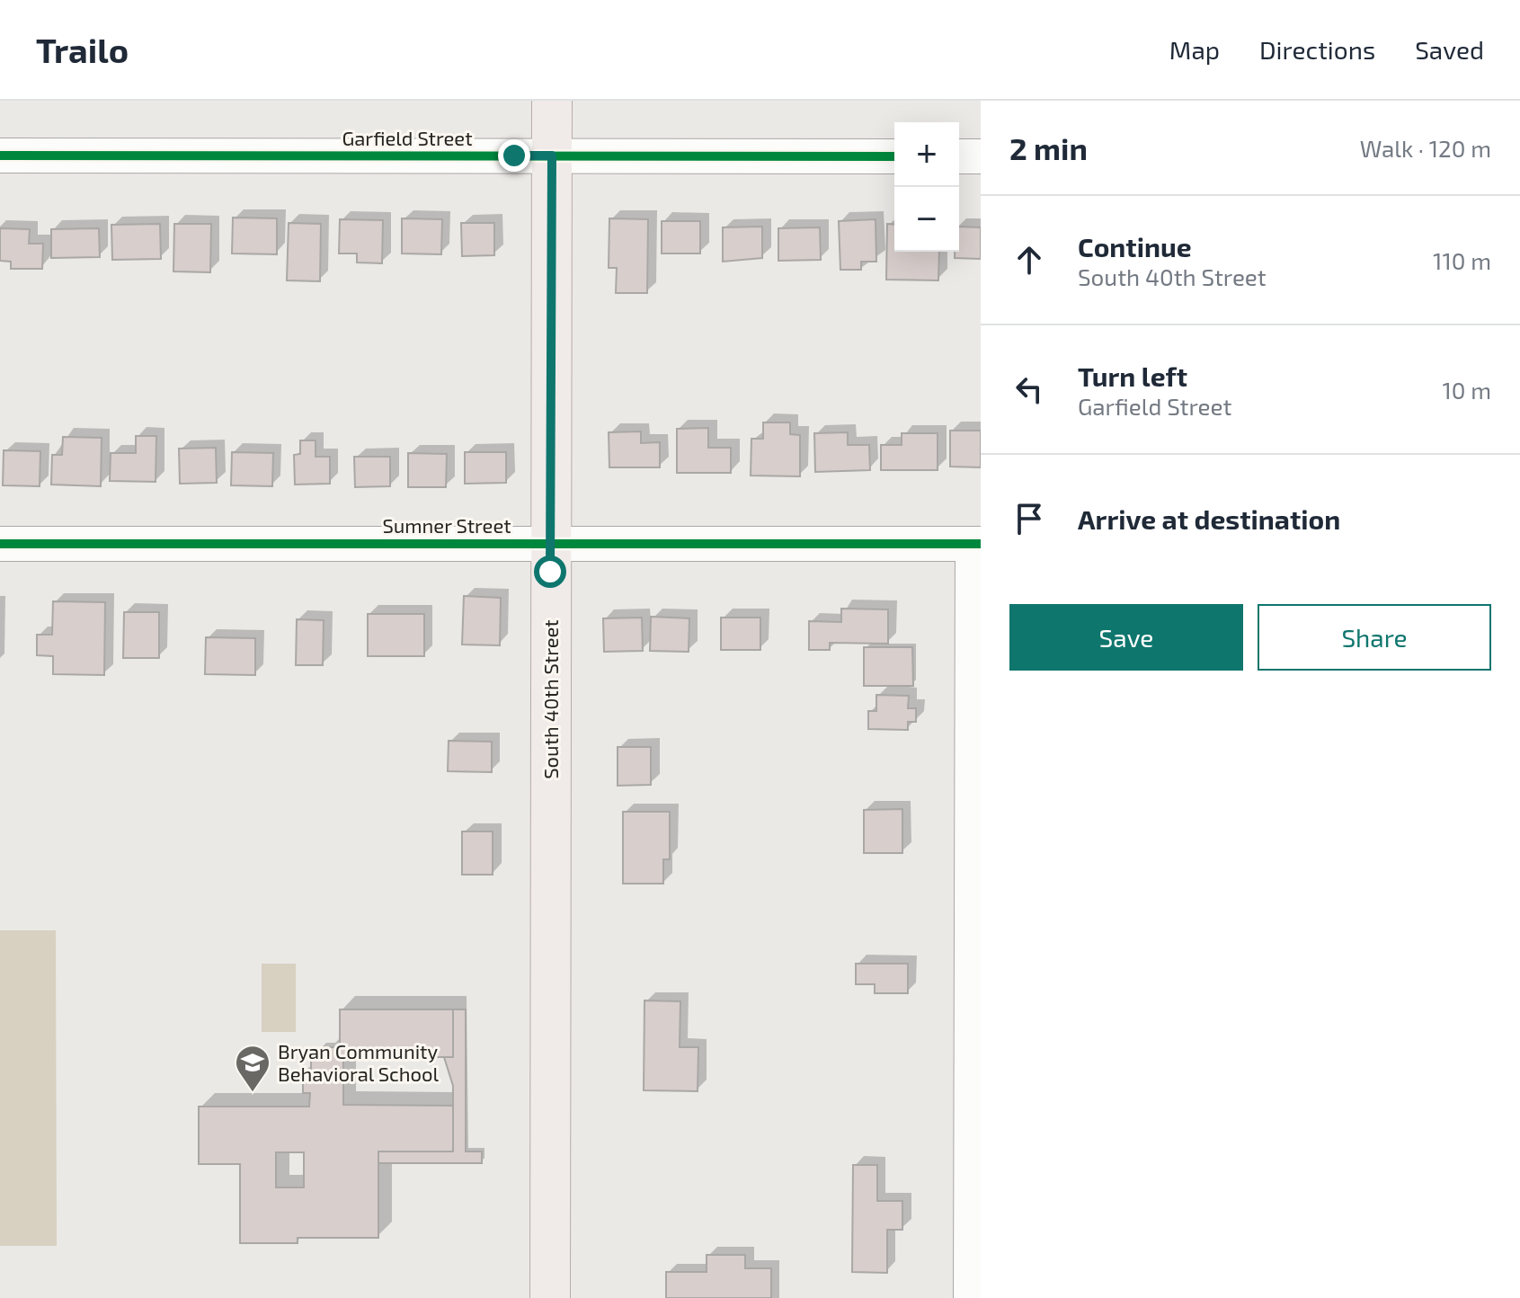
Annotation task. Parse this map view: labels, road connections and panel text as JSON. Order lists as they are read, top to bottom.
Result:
{
  "streets": {
    "main road": ["South 40th Street"],
    "street": ["Garfield Street", "Sumner Street"]
  },
  "crossings": [
    ["Garfield Street", "South 40th Street"],
    ["Sumner Street", "South 40th Street"]
  ],
  "places": {
    "school or university": ["Bryan Community Behavioral School"]
  },
  "page": {
    "header": "Trailo",
    "nav": ["Map", "Directions", "Saved"],
    "heading": ["2 min", "Walk · 120 m"],
    "map_buttons": ["+", "−"],
    "list": [
      ["Continue", "South 40th Street", "110 m"],
      ["Turn left", "Garfield Street", "10 m"],
      "Arrive at destination"
    ],
    "buttons": ["Save", "Share"]
  }
}
